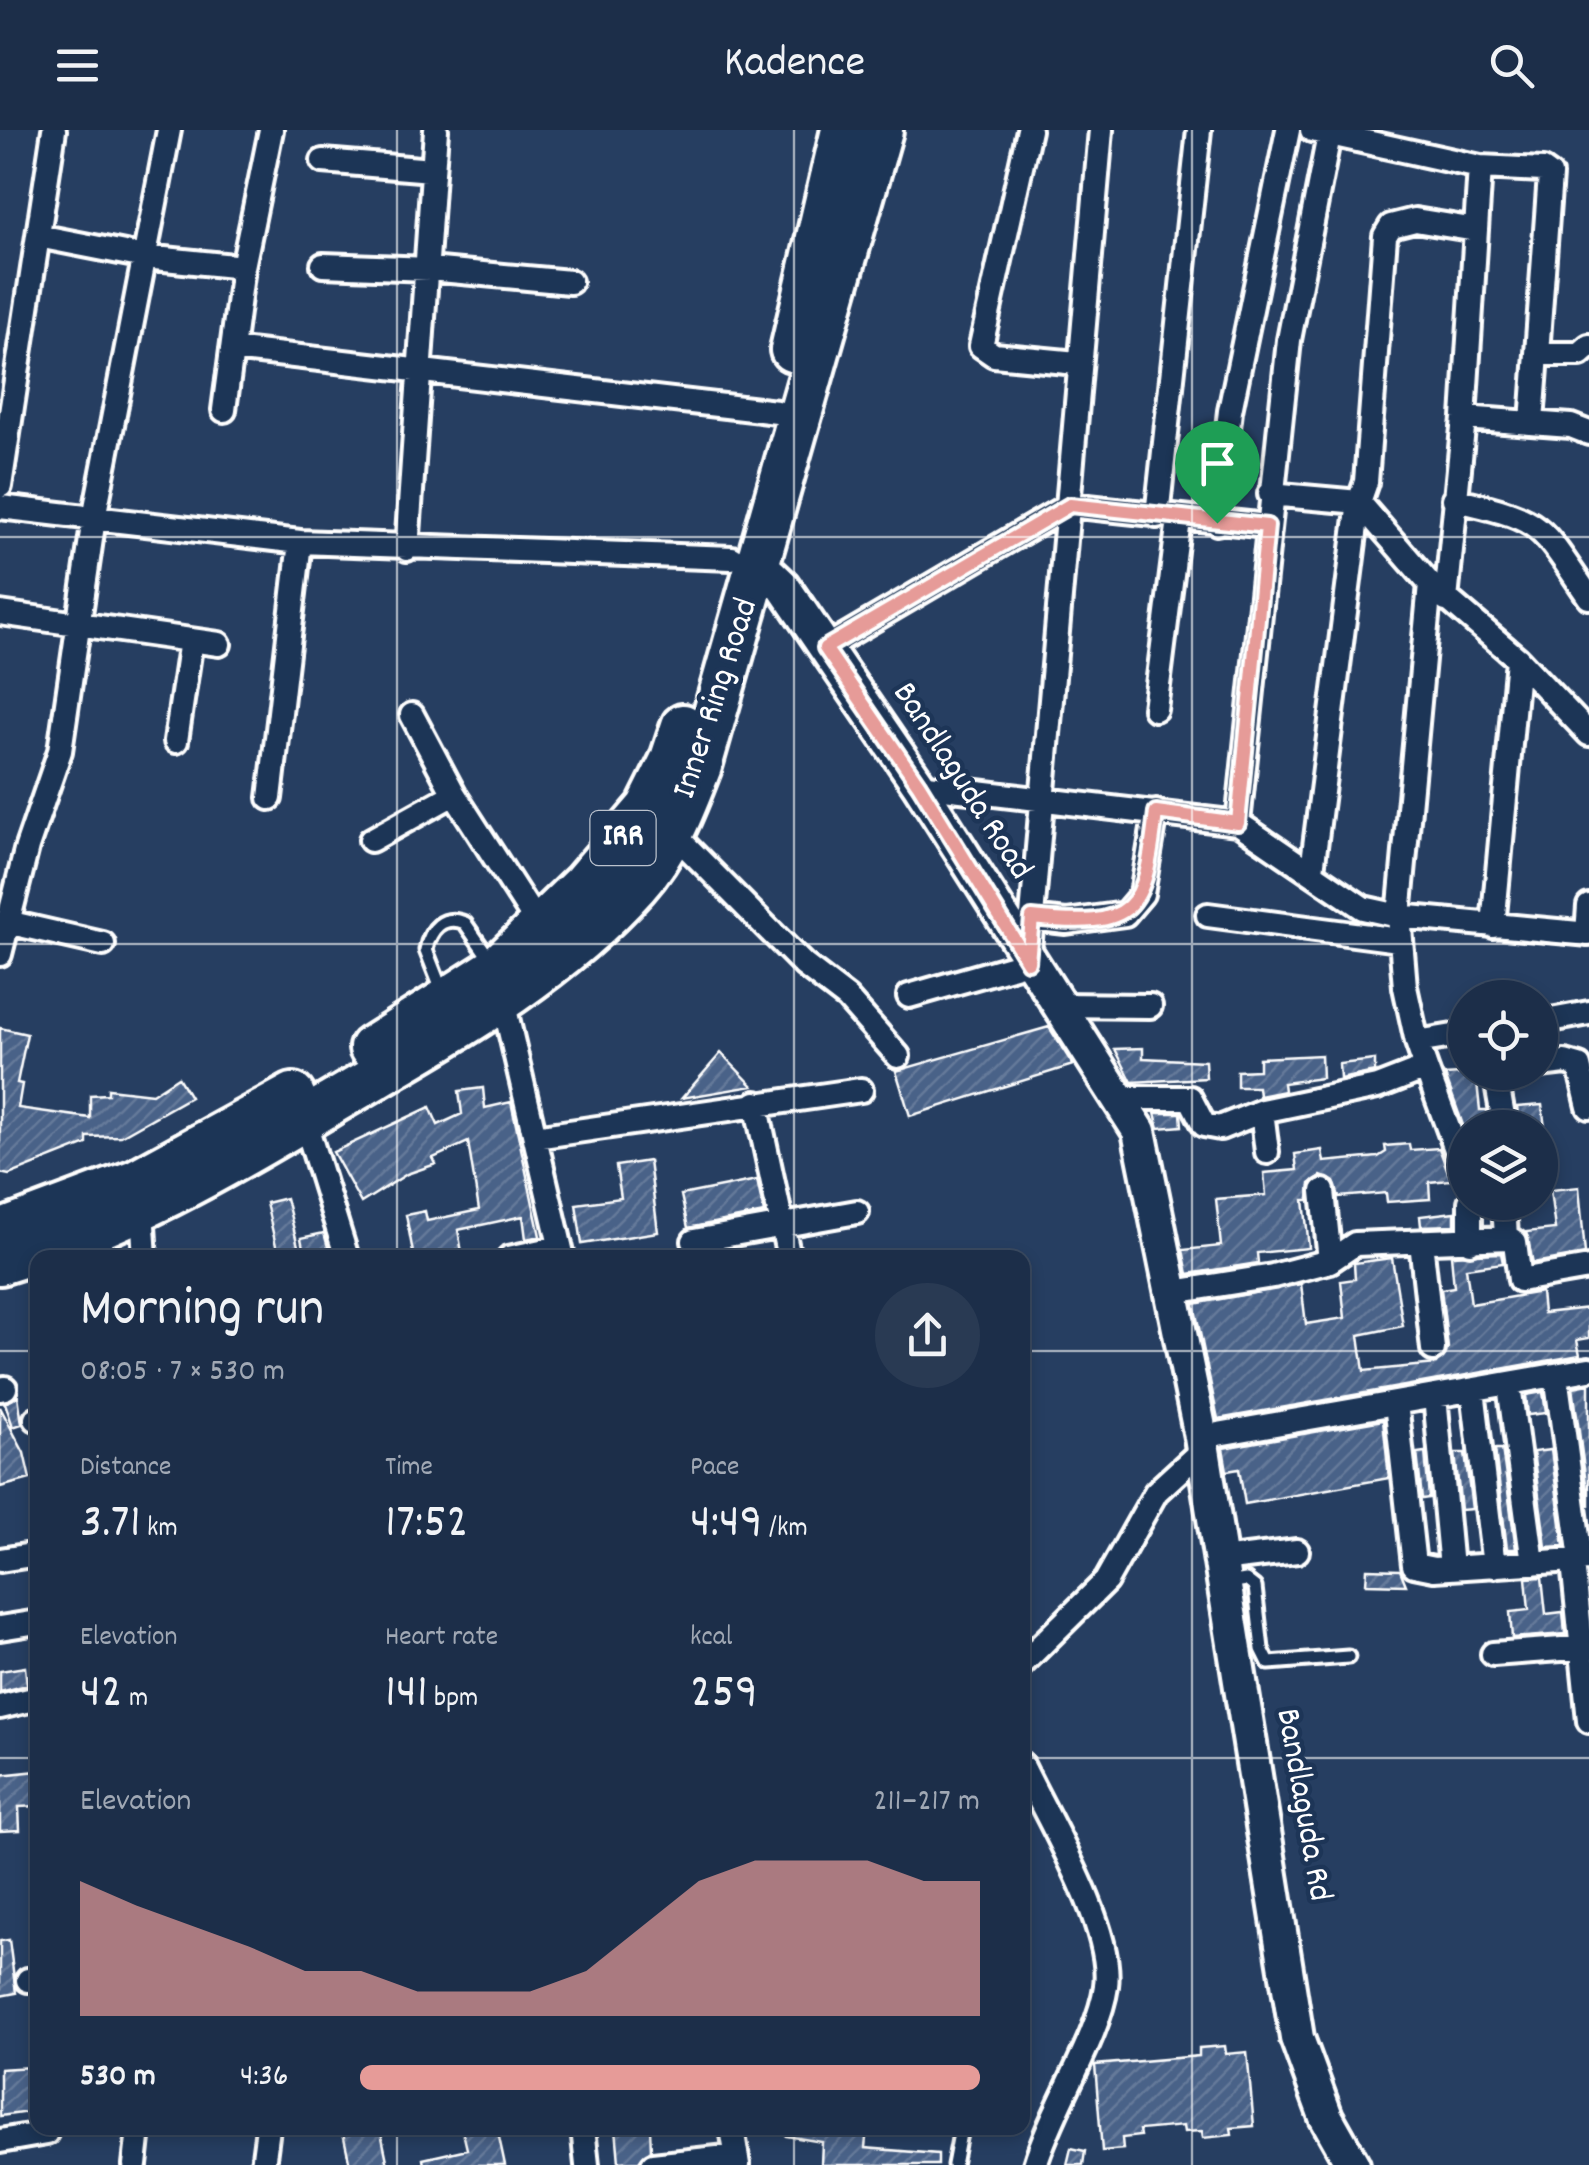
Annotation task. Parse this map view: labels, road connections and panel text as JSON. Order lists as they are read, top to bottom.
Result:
{
  "streets": {
    "highway": ["Inner Ring Road", "IRR"],
    "street": ["Bandlaguda Road", "Bandlaguda Rd"]
  },
  "crossings": [
    ["Inner Ring Road", "Bandlaguda Road"],
    ["Bandlaguda Road", "Bandlaguda Rd"]
  ],
  "page": {
    "header": "Kadence",
    "heading": ["Morning run", "08:05 · 7 × 530 m"],
    "stats": [
      ["Distance", "3.71 km"],
      ["Time", "17:52"],
      ["Pace", "4:49 /km"],
      ["Elevation", "42 m"],
      ["Heart rate", "141 bpm"],
      ["kcal", "259"]
    ],
    "chart": ["Elevation", "211–217 m"],
    "list": [
      {
        "name": "530 m",
        "note": "4:36"
      }
    ]
  }
}
